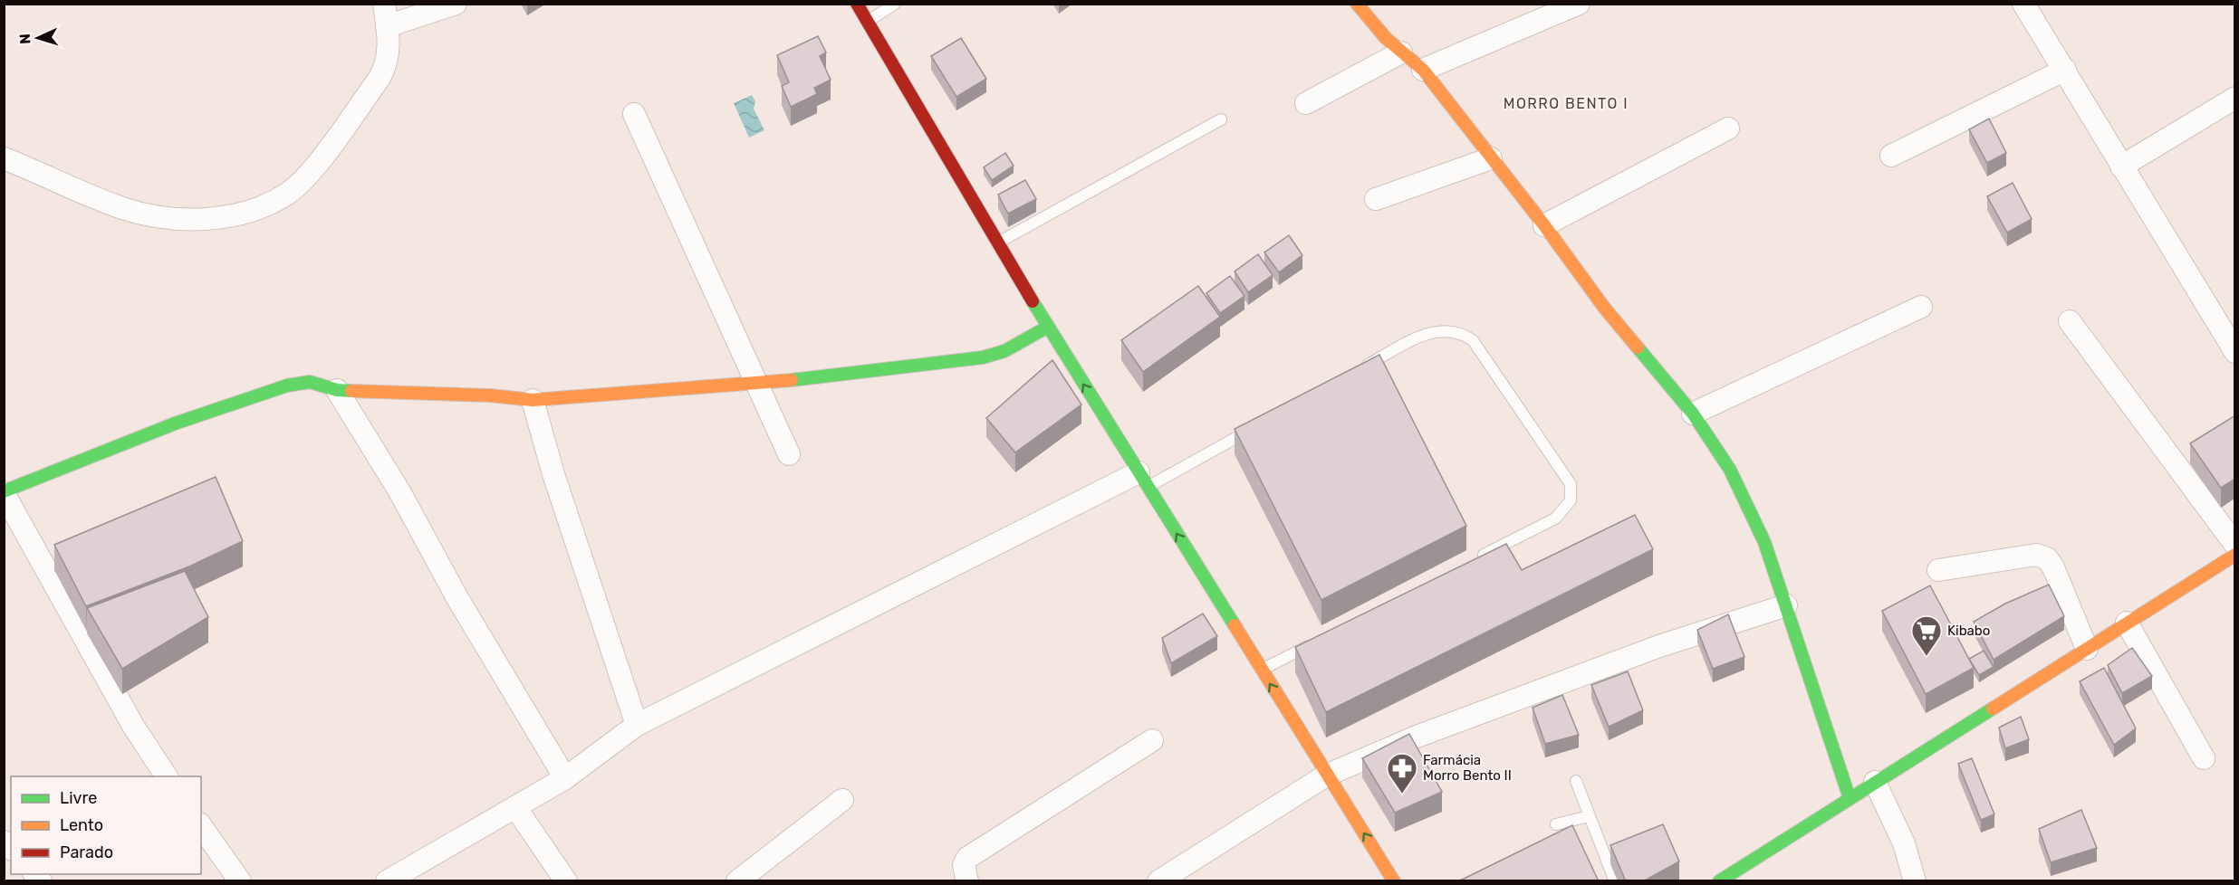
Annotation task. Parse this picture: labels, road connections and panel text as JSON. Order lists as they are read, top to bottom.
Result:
{
  "districts": ["MORRO BENTO I"],
  "places": {
    "supermarket": ["Kibabo"],
    "pharmacy": ["Farmácia Morro Bento II"]
  },
  "legend": ["Livre", "Lento", "Parado"],
  "north": "left"
}
